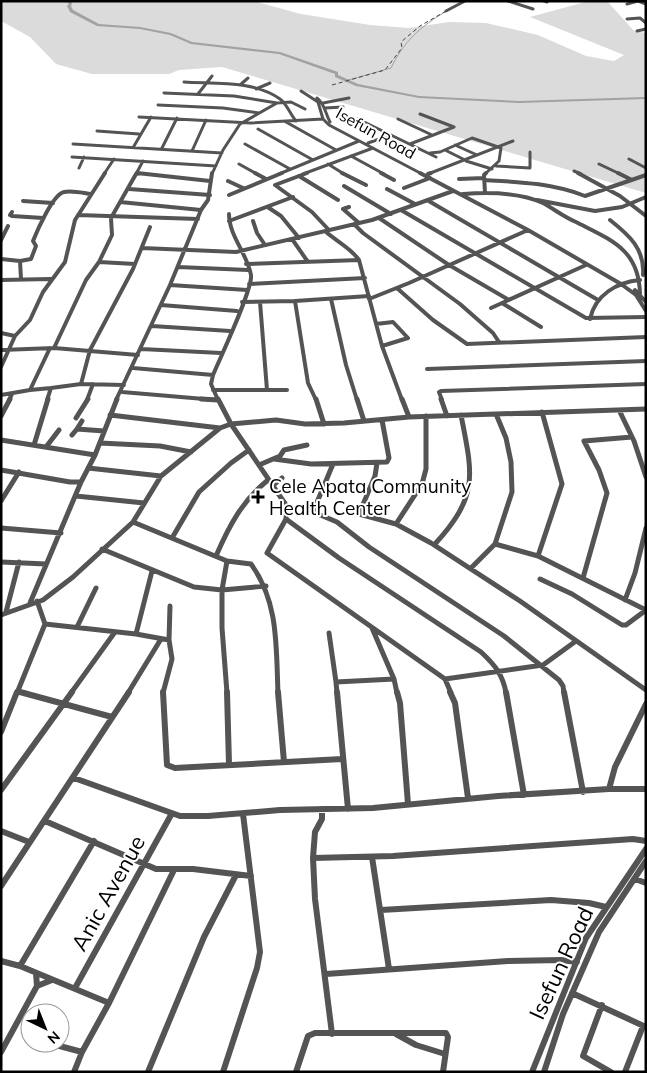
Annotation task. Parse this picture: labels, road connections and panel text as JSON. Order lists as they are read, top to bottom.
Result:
{
  "streets": {
    "street": ["Isefun Road", "Anic Avenue"]
  },
  "places": {
    "health": ["Cele Apata Community Health Center"]
  },
  "north": "bottom right"
}
